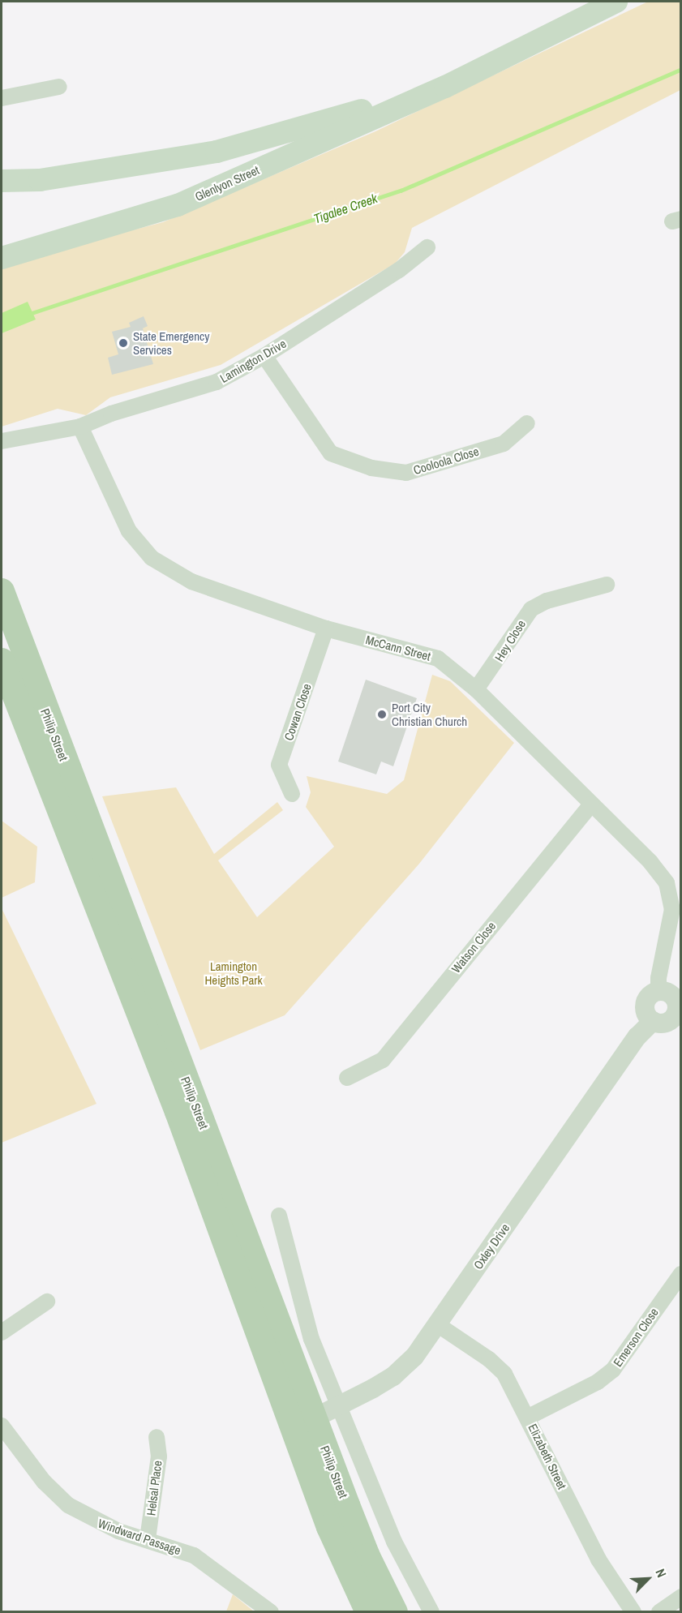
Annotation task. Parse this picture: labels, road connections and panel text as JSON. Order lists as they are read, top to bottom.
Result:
{
  "streets": {
    "main road": ["Glenlyon Street", "Philip Street"],
    "street": [
      "Lamington Drive",
      "Cooloola Close",
      "Hey Close",
      "McCann Street",
      "Cowan Close",
      "Watson Close",
      "Oxley Drive",
      "Emerson Close",
      "Elizabeth Street",
      "Helsal Place",
      "Windward Passage"
    ]
  },
  "crossings": [
    ["Lamington Drive", "Cooloola Close"],
    ["Lamington Drive", "McCann Street"],
    ["Hey Close", "McCann Street"],
    ["McCann Street", "Cowan Close"],
    ["McCann Street", "Watson Close"],
    ["McCann Street", "Oxley Drive"],
    ["Philip Street", "Oxley Drive"],
    ["Oxley Drive", "Elizabeth Street"],
    ["Emerson Close", "Elizabeth Street"],
    ["Helsal Place", "Windward Passage"]
  ],
  "water": ["Tigalee Creek"],
  "parks": ["Lamington Heights Park"],
  "places": ["State Emergency Services", "Port City Christian Church"],
  "north": "top right"
}
